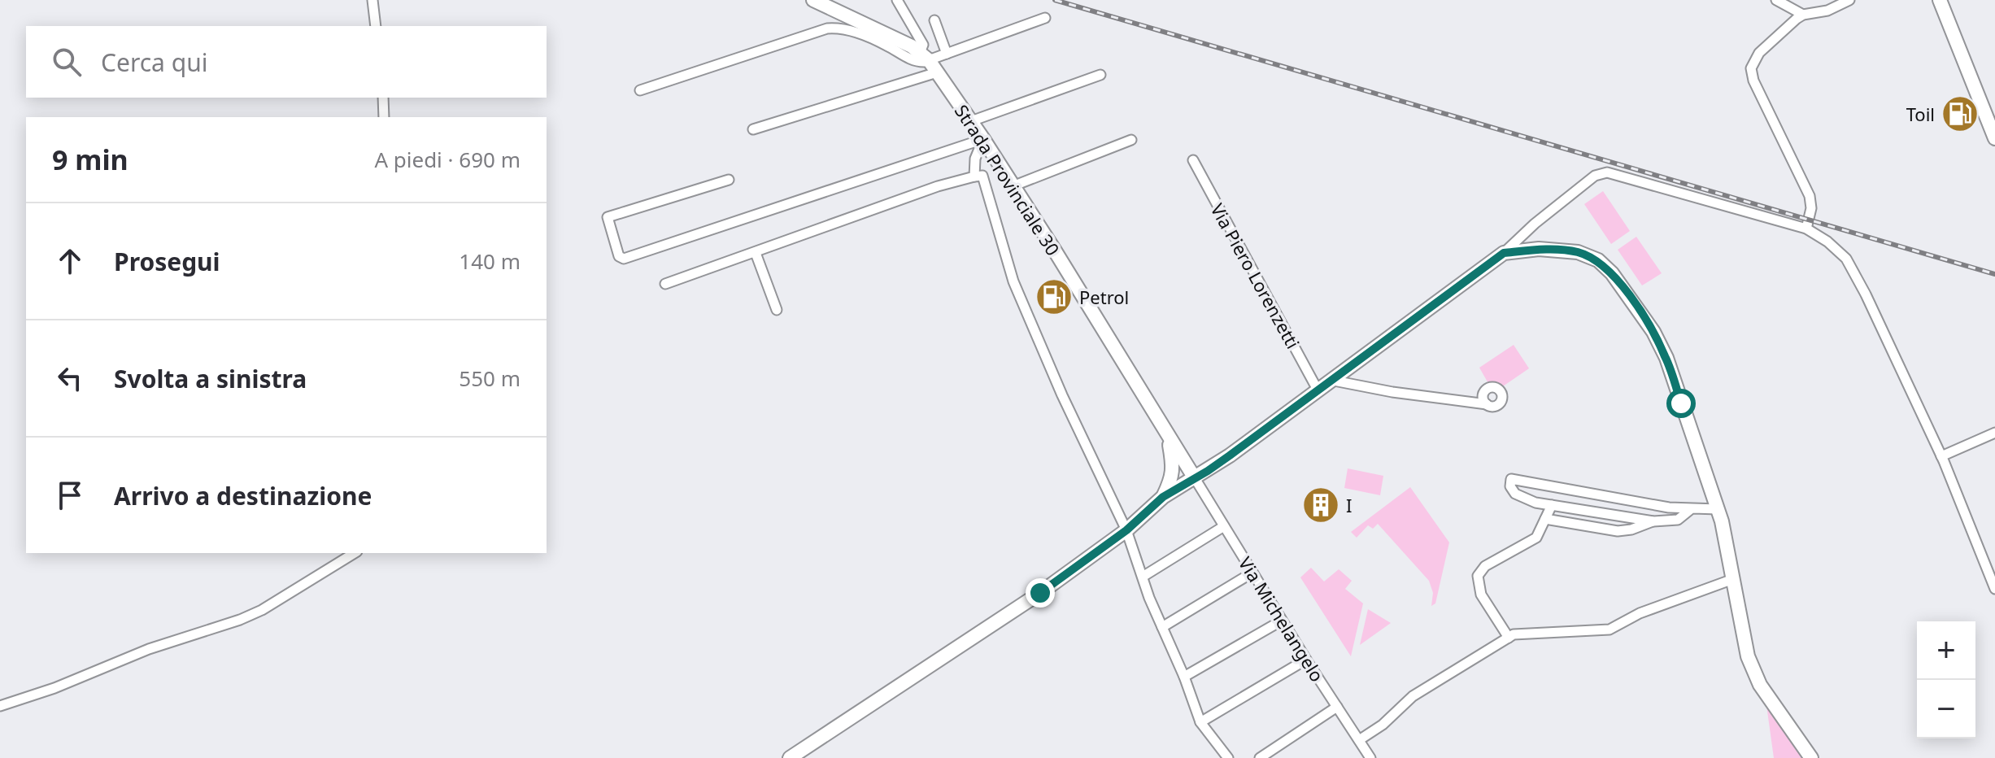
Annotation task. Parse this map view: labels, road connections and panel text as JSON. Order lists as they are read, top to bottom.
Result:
{
  "streets": {
    "street": ["Strada Provinciale 30", "Via Piero Lorenzetti", "Via Michelangelo"]
  },
  "crossings": [
    ["Strada Provinciale 30", "Via Michelangelo"]
  ],
  "places": {
    "fuel station": ["Toil", "Petrol"],
    "building": ["I"]
  },
  "page": {
    "search": "Cerca qui",
    "heading": ["9 min", "A piedi · 690 m"],
    "list": [
      ["Prosegui", "140 m"],
      ["Svolta a sinistra", "550 m"],
      "Arrivo a destinazione"
    ],
    "map_buttons": ["+", "−"]
  }
}
